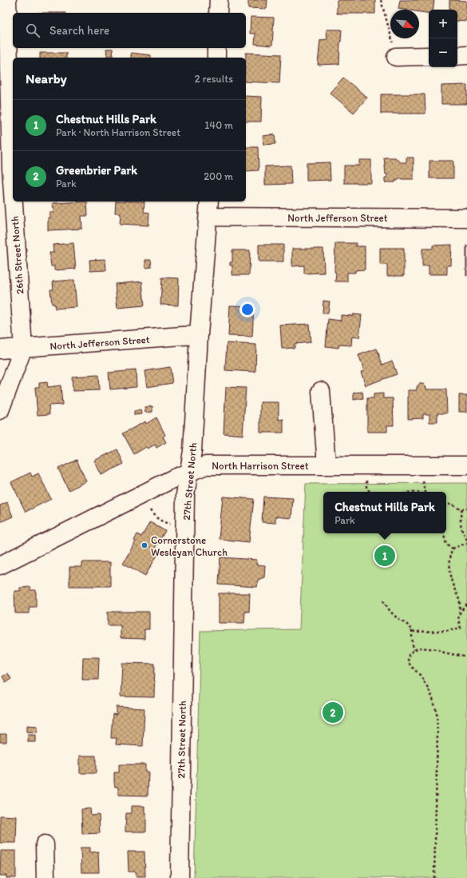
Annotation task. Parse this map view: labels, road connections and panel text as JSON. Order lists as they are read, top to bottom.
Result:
{
  "streets": {
    "street": [
      "North Jefferson Street",
      "26th Street North",
      "North Harrison Street",
      "27th Street North"
    ]
  },
  "crossings": [
    ["North Jefferson Street", "26th Street North"],
    ["North Jefferson Street", "27th Street North"],
    ["North Harrison Street", "27th Street North"]
  ],
  "places": ["Cornerstone Wesleyan Church"],
  "north": "bottom right",
  "page": {
    "map_buttons": ["+", "−"],
    "search": "Search here",
    "heading": ["Nearby", "2 results"],
    "list": [
      {
        "mark": "1",
        "name": "Chestnut Hills Park",
        "note": "Park · North Harrison Street",
        "value": "140 m"
      },
      {
        "mark": "2",
        "name": "Greenbrier Park",
        "note": "Park",
        "value": "200 m"
      }
    ],
    "popup": ["Chestnut Hills Park", "Park"],
    "pins": ["1", "2"]
  }
}
